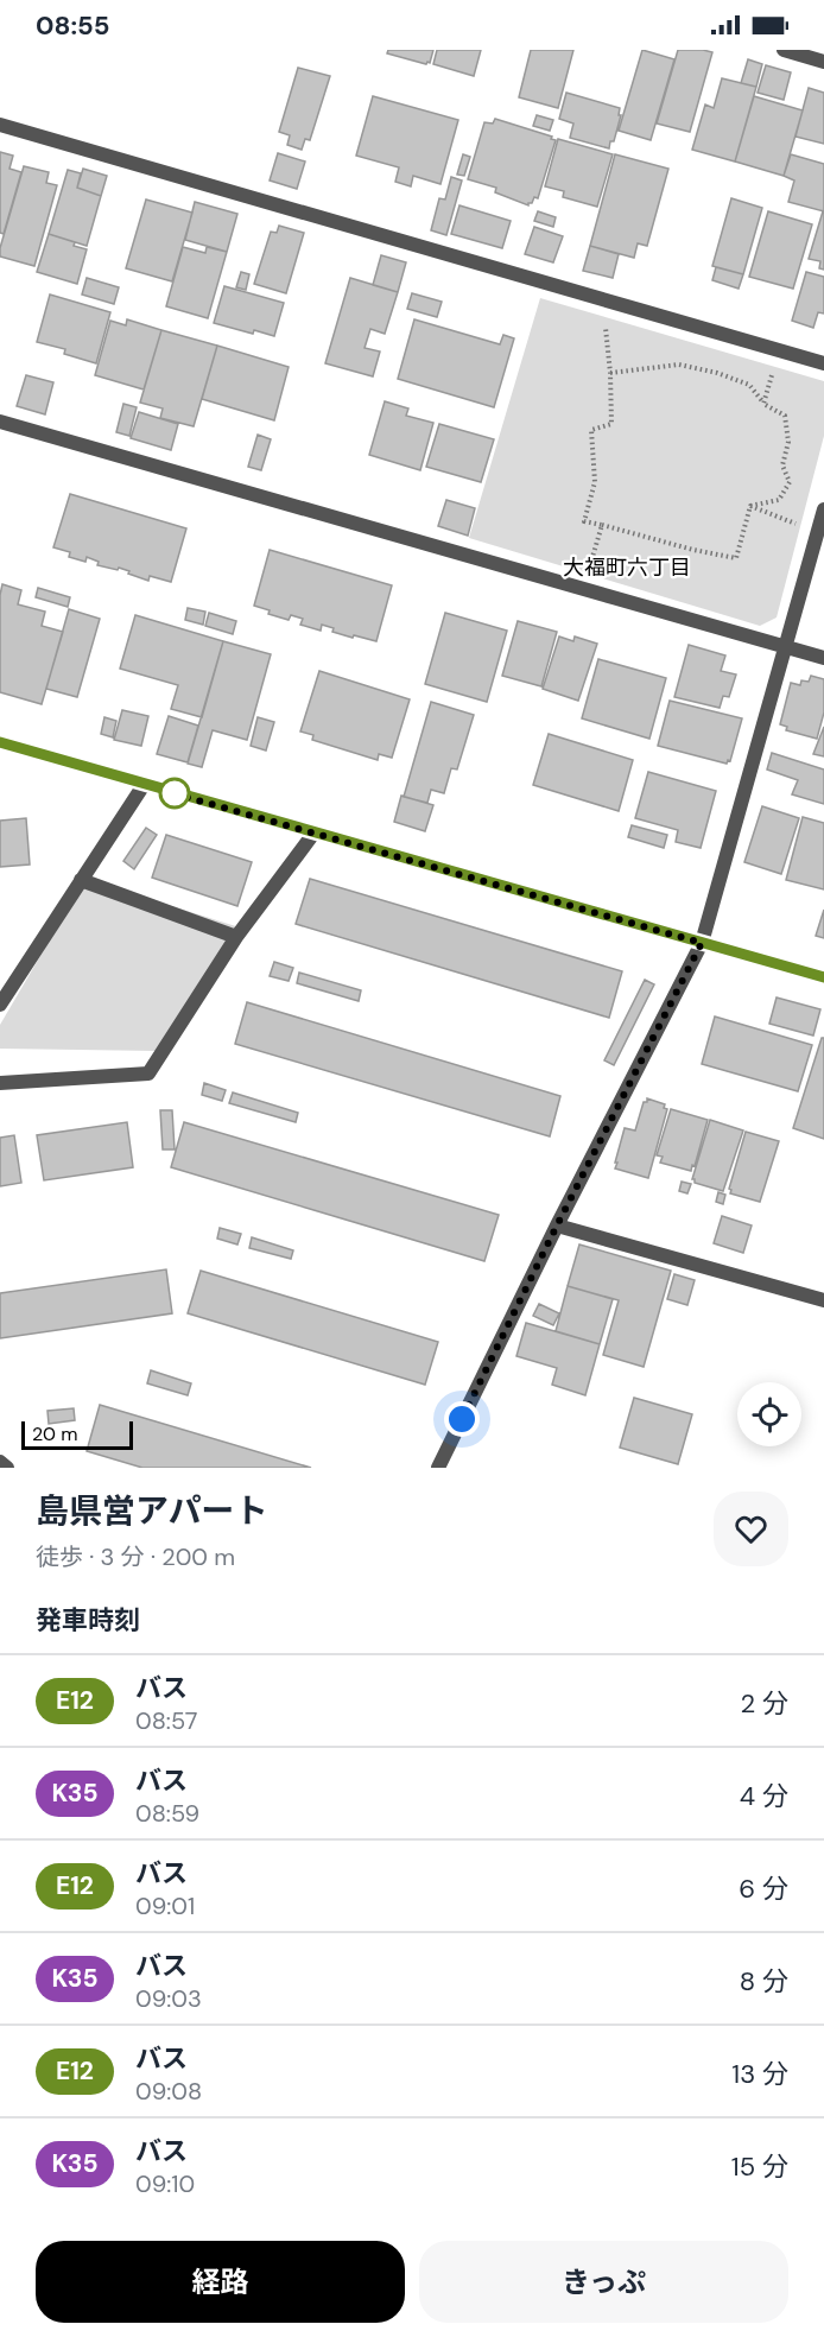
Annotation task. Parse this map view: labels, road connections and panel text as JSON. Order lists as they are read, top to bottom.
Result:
{
  "districts": ["大福町六丁目"],
  "lines": ["bus line E12"],
  "scale_bar": "20 m",
  "page": {
    "status": "08:55",
    "scale": "20 m",
    "heading": [
      ["島県営アパート", "徒歩 · 3 分 · 200 m"],
      "発車時刻"
    ],
    "list": [
      {
        "mark": "E12",
        "name": "バス",
        "note": "08:57",
        "value": "2 分"
      },
      {
        "mark": "K35",
        "name": "バス",
        "note": "08:59",
        "value": "4 分"
      },
      {
        "mark": "E12",
        "name": "バス",
        "note": "09:01",
        "value": "6 分"
      },
      {
        "mark": "K35",
        "name": "バス",
        "note": "09:03",
        "value": "8 分"
      },
      {
        "mark": "E12",
        "name": "バス",
        "note": "09:08",
        "value": "13 分"
      },
      {
        "mark": "K35",
        "name": "バス",
        "note": "09:10",
        "value": "15 分"
      }
    ],
    "buttons": ["経路", "きっぷ"]
  }
}
